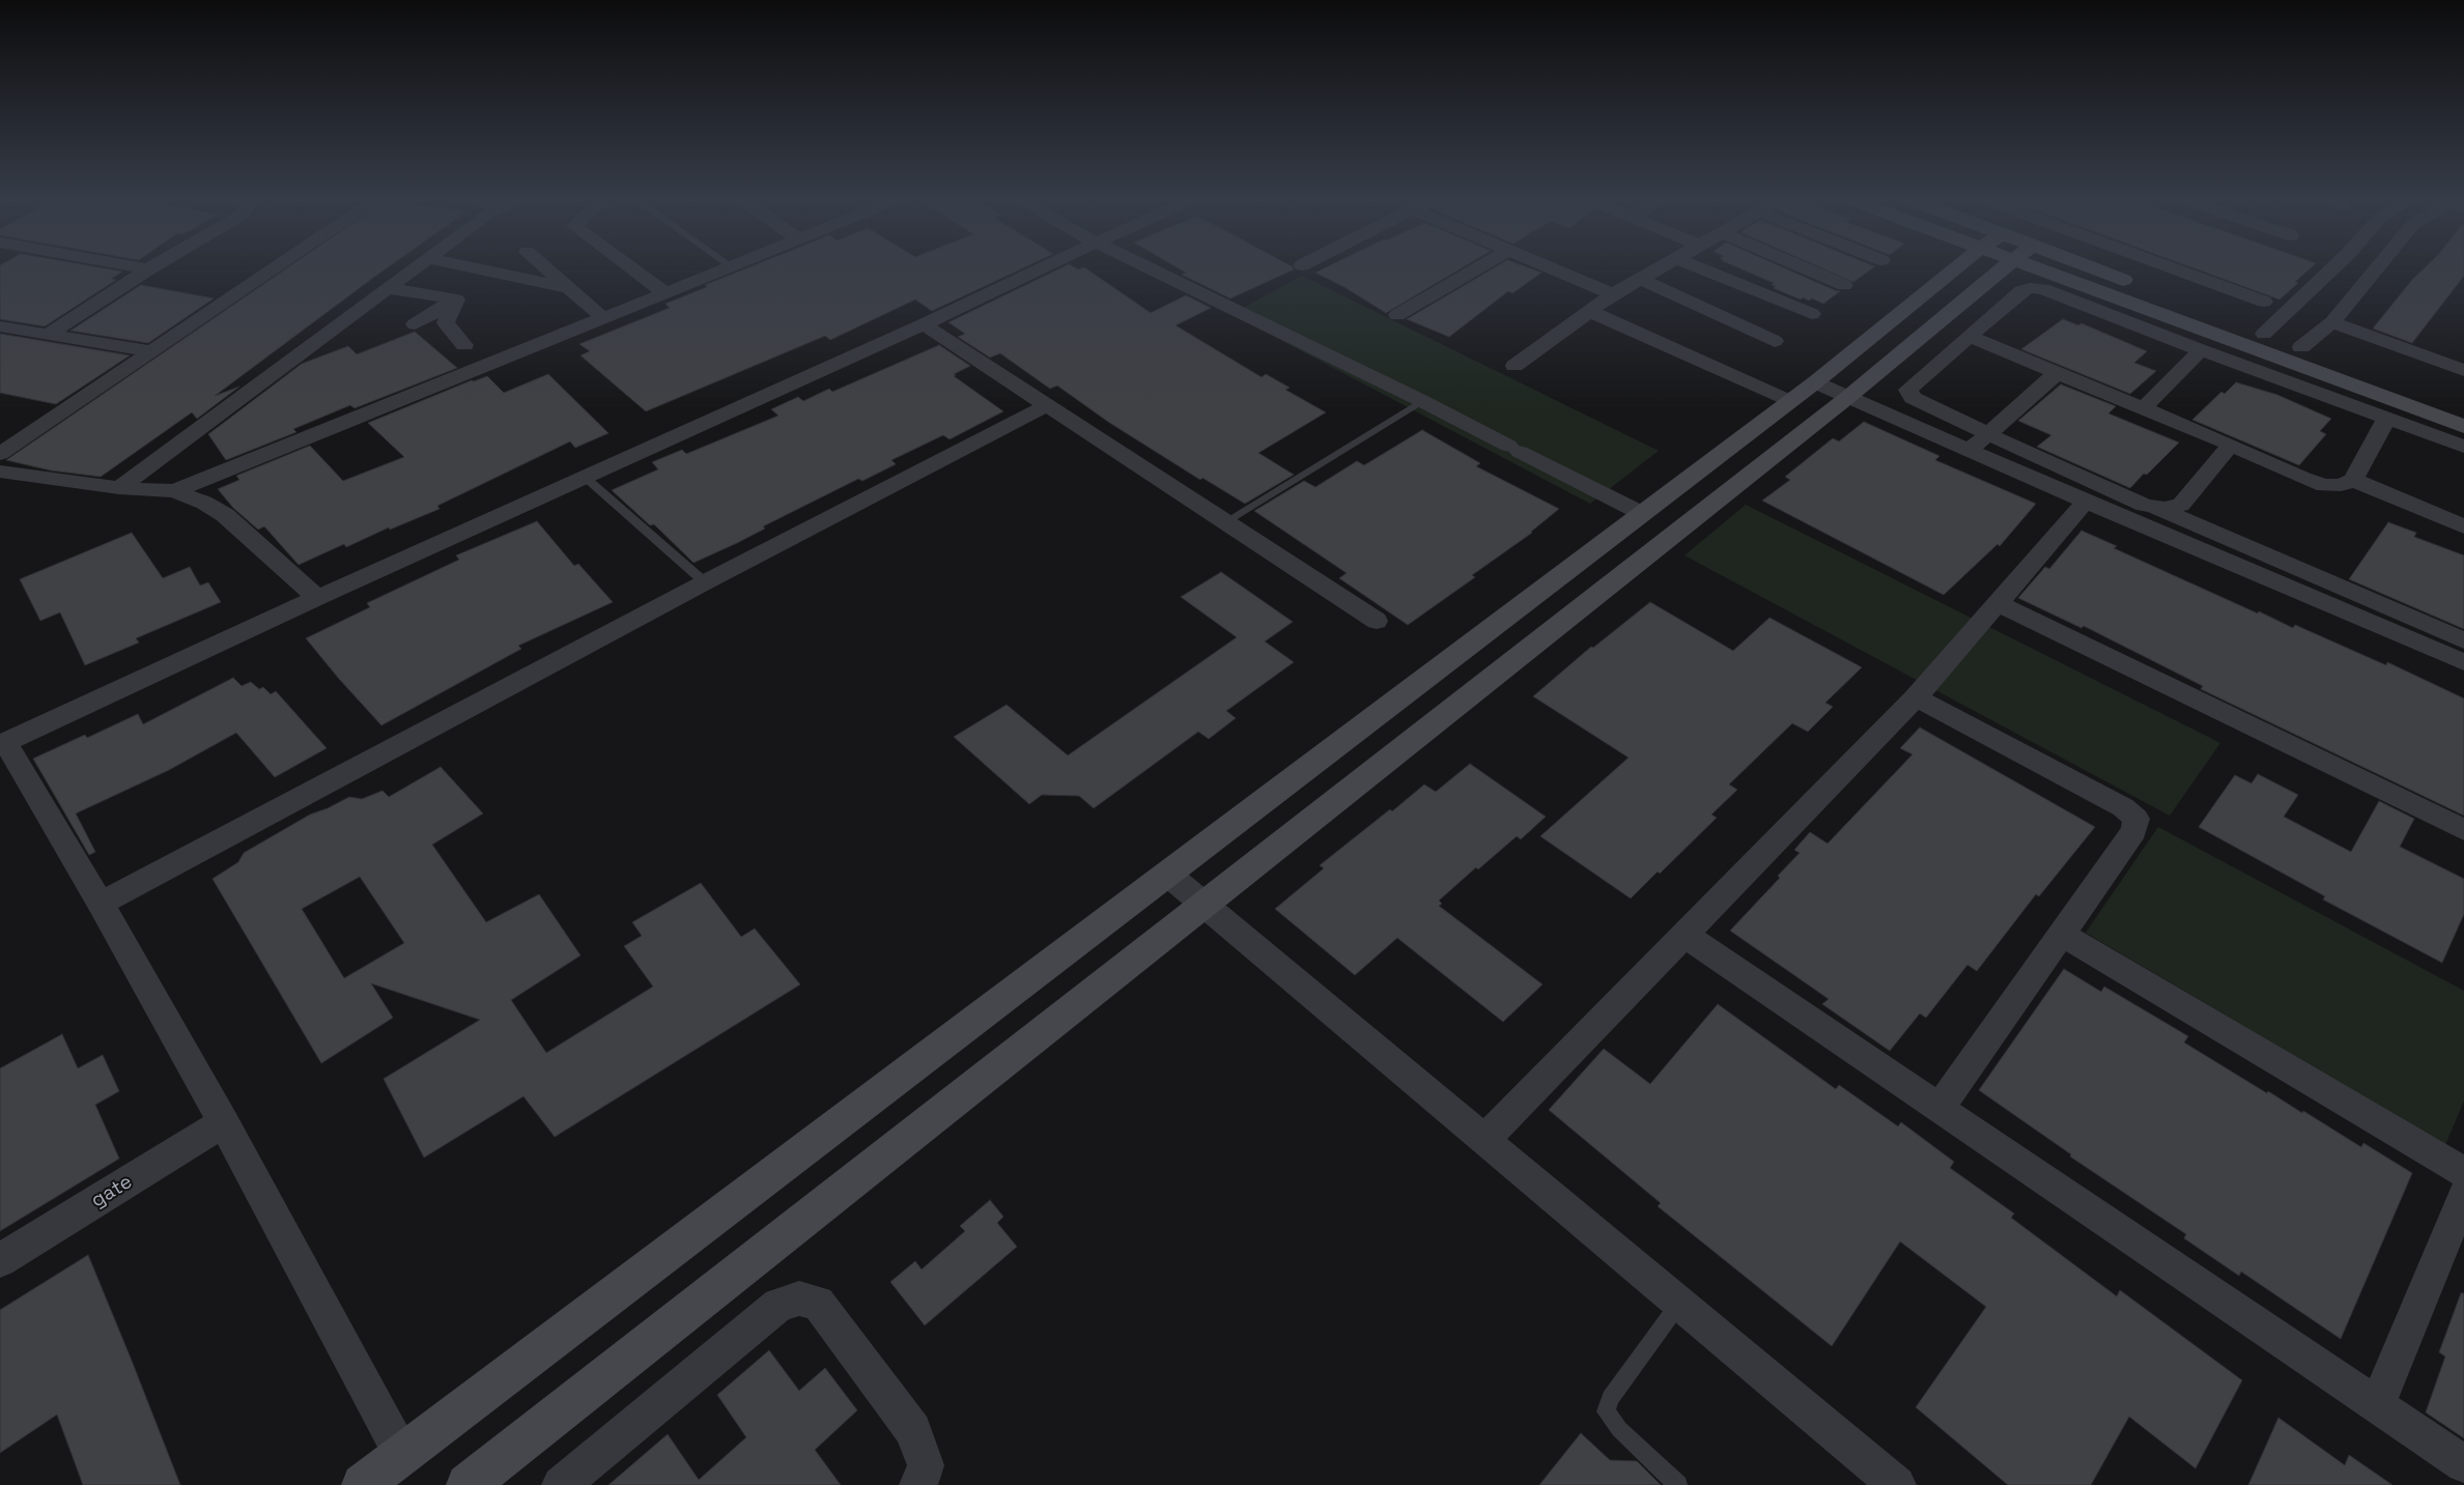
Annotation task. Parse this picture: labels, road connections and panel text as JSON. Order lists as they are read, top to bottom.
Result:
{
  "streets": {
    "street": ["gate"]
  }
}
